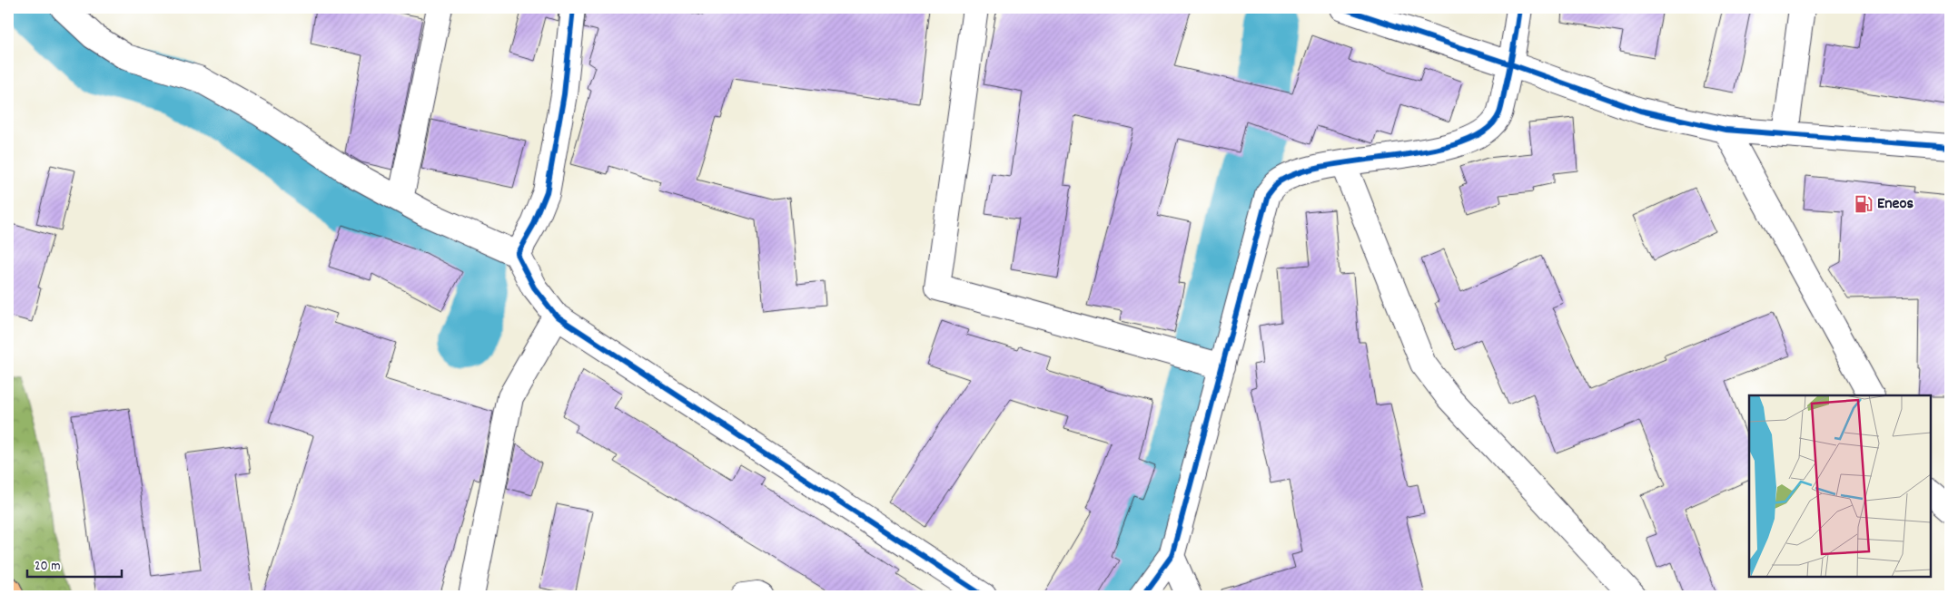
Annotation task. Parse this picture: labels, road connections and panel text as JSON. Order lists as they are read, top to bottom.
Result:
{
  "places": {
    "fuel station": ["Eneos"]
  },
  "scale_bar": "20 m"
}
